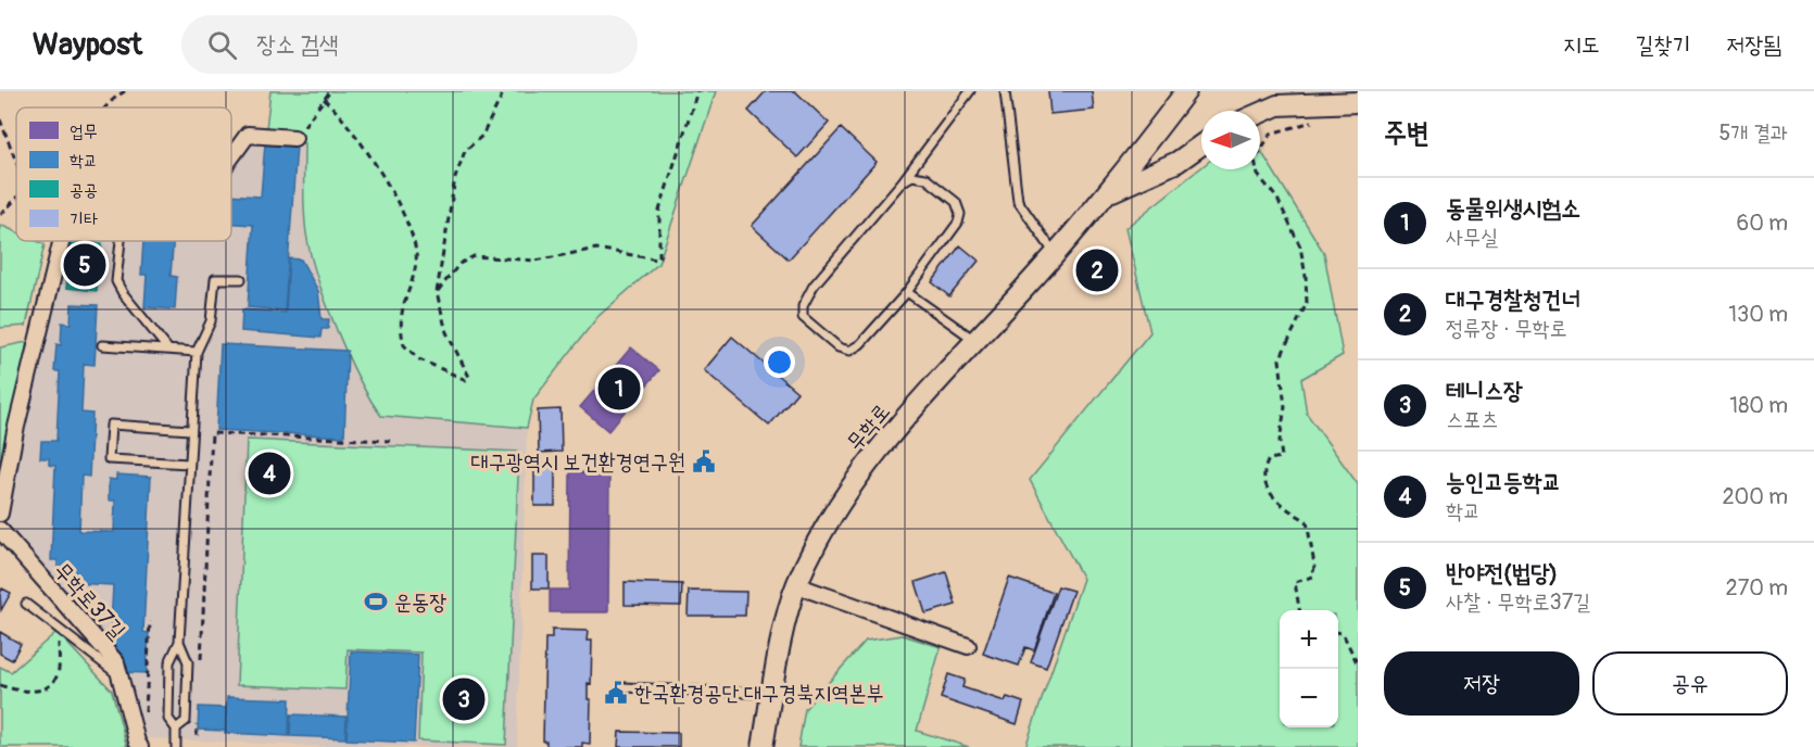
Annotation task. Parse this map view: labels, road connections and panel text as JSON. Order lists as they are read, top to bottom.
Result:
{
  "streets": {
    "main road": ["무학로"],
    "street": ["무학로37길"]
  },
  "places": {
    "public building": ["대구광역시 보건환경연구원", "한국환경공단 대구경북지역본부"],
    "sports": ["운동장"]
  },
  "legend": [
    "업무",
    "학교",
    "공공",
    "기타"
  ],
  "north": "left",
  "page": {
    "header": "Waypost",
    "search": "장소 검색",
    "nav": ["지도", "길찾기", "저장됨"],
    "heading": ["주변", "5개 결과"],
    "list": [
      {
        "mark": "1",
        "name": "동물위생시험소",
        "note": "사무실",
        "value": "60 m"
      },
      {
        "mark": "2",
        "name": "대구경찰청건너",
        "note": "정류장 · 무학로",
        "value": "130 m"
      },
      {
        "mark": "3",
        "name": "테니스장",
        "note": "스포츠",
        "value": "180 m"
      },
      {
        "mark": "4",
        "name": "능인고등학교",
        "note": "학교",
        "value": "200 m"
      },
      {
        "mark": "5",
        "name": "반야전(법당)",
        "note": "사찰 · 무학로37길",
        "value": "270 m"
      }
    ],
    "pins": [
      "5",
      "2",
      "1",
      "4",
      "3"
    ],
    "map_buttons": ["+", "−"],
    "buttons": ["저장", "공유"]
  }
}
